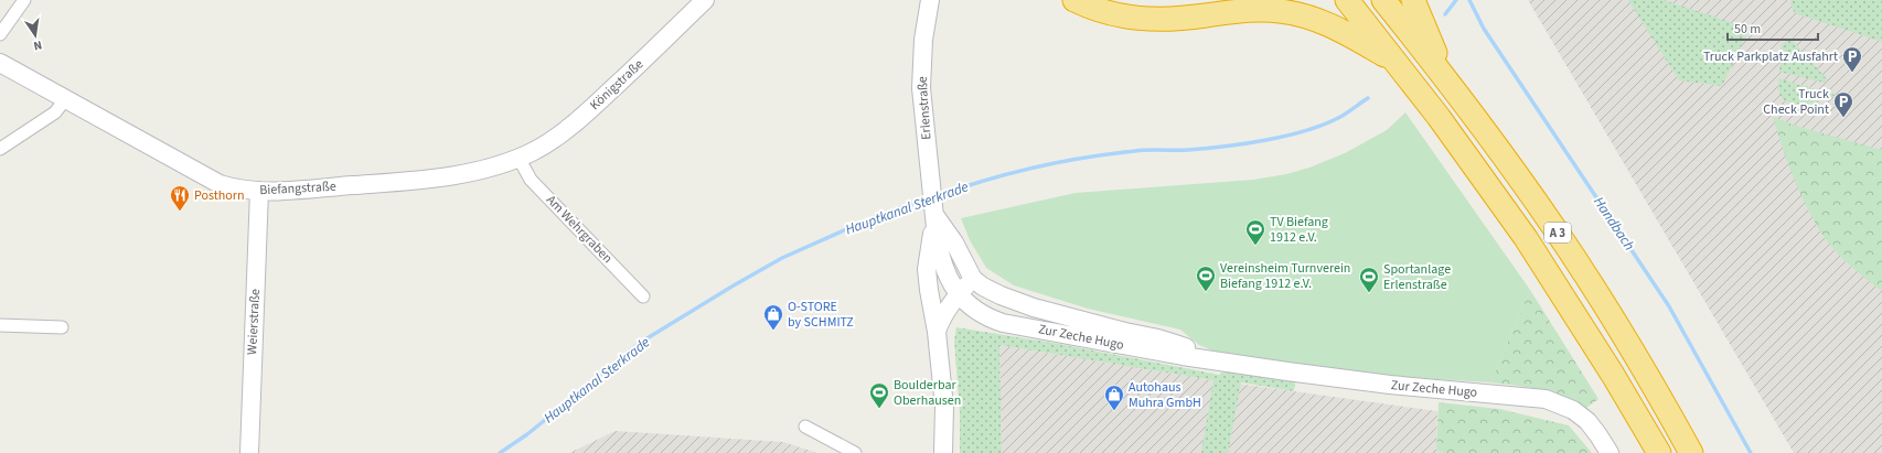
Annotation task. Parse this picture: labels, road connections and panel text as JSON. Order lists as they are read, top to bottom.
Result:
{
  "streets": {
    "highway": ["A 3"],
    "main road": [
      "Königstraße",
      "Erlenstraße",
      "Biefangstraße",
      "Weierstraße",
      "Zur Zeche Hugo"
    ],
    "street": ["Am Wehrgraben"]
  },
  "crossings": [
    ["Königstraße", "Biefangstraße"],
    ["Königstraße", "Am Wehrgraben"],
    ["Erlenstraße", "Zur Zeche Hugo"],
    ["Biefangstraße", "Am Wehrgraben"],
    ["Biefangstraße", "Weierstraße"]
  ],
  "water": ["Hauptkanal Sterkrade", "Handbach"],
  "places": {
    "parking": ["Truck Parkplatz Ausfahrt", "Truck Check Point"],
    "restaurant": ["Posthorn"],
    "sports": [
      "TV Biefang 1912 e.V.",
      "Vereinsheim Turnverein Biefang 1912 e.V.",
      "Sportanlage Erlenstraße",
      "Boulderbar Oberhausen"
    ],
    "shop": ["O-STORE by SCHMITZ", "Autohaus Muhra GmbH"]
  },
  "scale_bar": "50 m",
  "north": "bottom"
}
